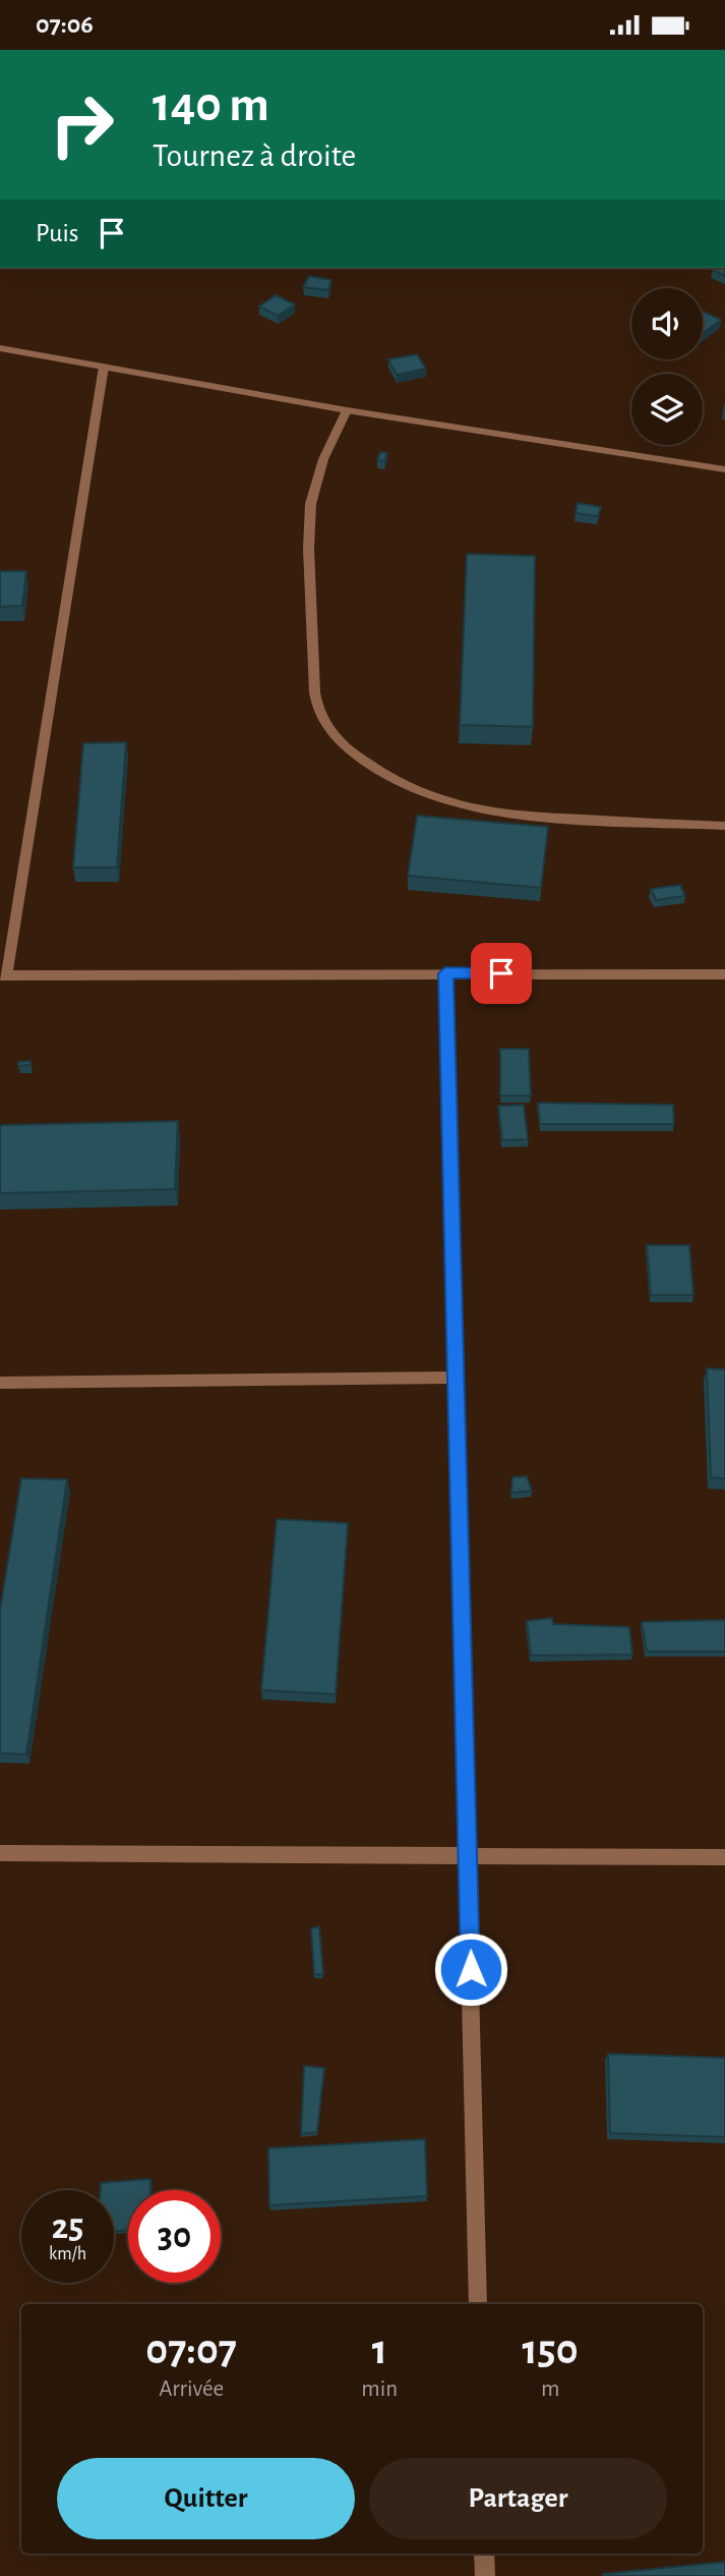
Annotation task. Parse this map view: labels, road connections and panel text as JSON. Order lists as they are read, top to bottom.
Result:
{
  "page": {
    "status": "07:06",
    "turn": ["140 m", "Tournez à droite"],
    "then": "Puis",
    "speed": "25 km/h",
    "limit": "30",
    "eta": [
      "07:07",
      "Arrivée",
      "1",
      "min",
      "150",
      "m"
    ],
    "buttons": ["Quitter", "Partager"]
  }
}
